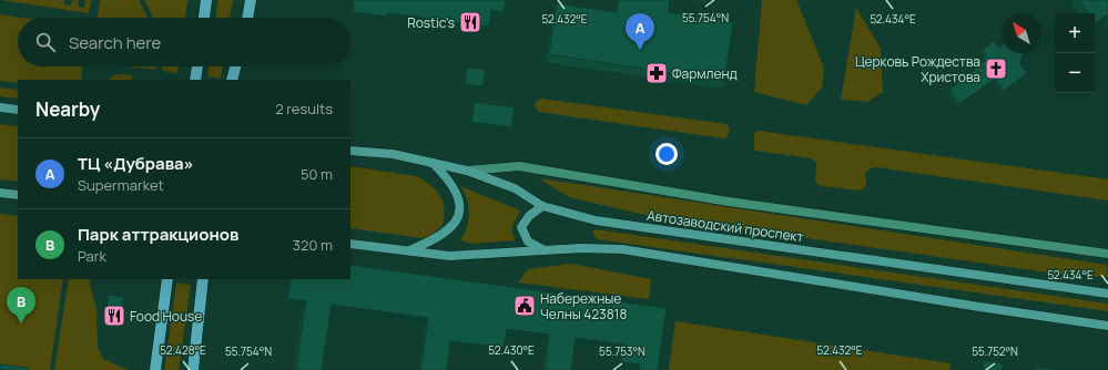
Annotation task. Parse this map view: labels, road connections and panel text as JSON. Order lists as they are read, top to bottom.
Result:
{
  "streets": {
    "street": ["Автозаводский проспект"]
  },
  "places": {
    "restaurant": ["Rostic's", "Food House"],
    "church": ["Церковь Рождества Христова"],
    "pharmacy": ["Фармленд"],
    "public building": ["Набережные Челны 423818"]
  },
  "north": "top left",
  "page": {
    "map_buttons": ["+", "−"],
    "pins": ["A", "B"],
    "search": "Search here",
    "heading": ["Nearby", "2 results"],
    "list": [
      {
        "mark": "A",
        "name": "ТЦ «Дубрава»",
        "note": "Supermarket",
        "value": "50 m"
      },
      {
        "mark": "B",
        "name": "Парк аттракционов",
        "note": "Park",
        "value": "320 m"
      }
    ]
  },
  "coordinates": [
    "55.754°N",
    "52.432°E",
    "52.434°E",
    "52.428°E",
    "52.430°E",
    "55.753°N",
    "55.752°N"
  ]
}
